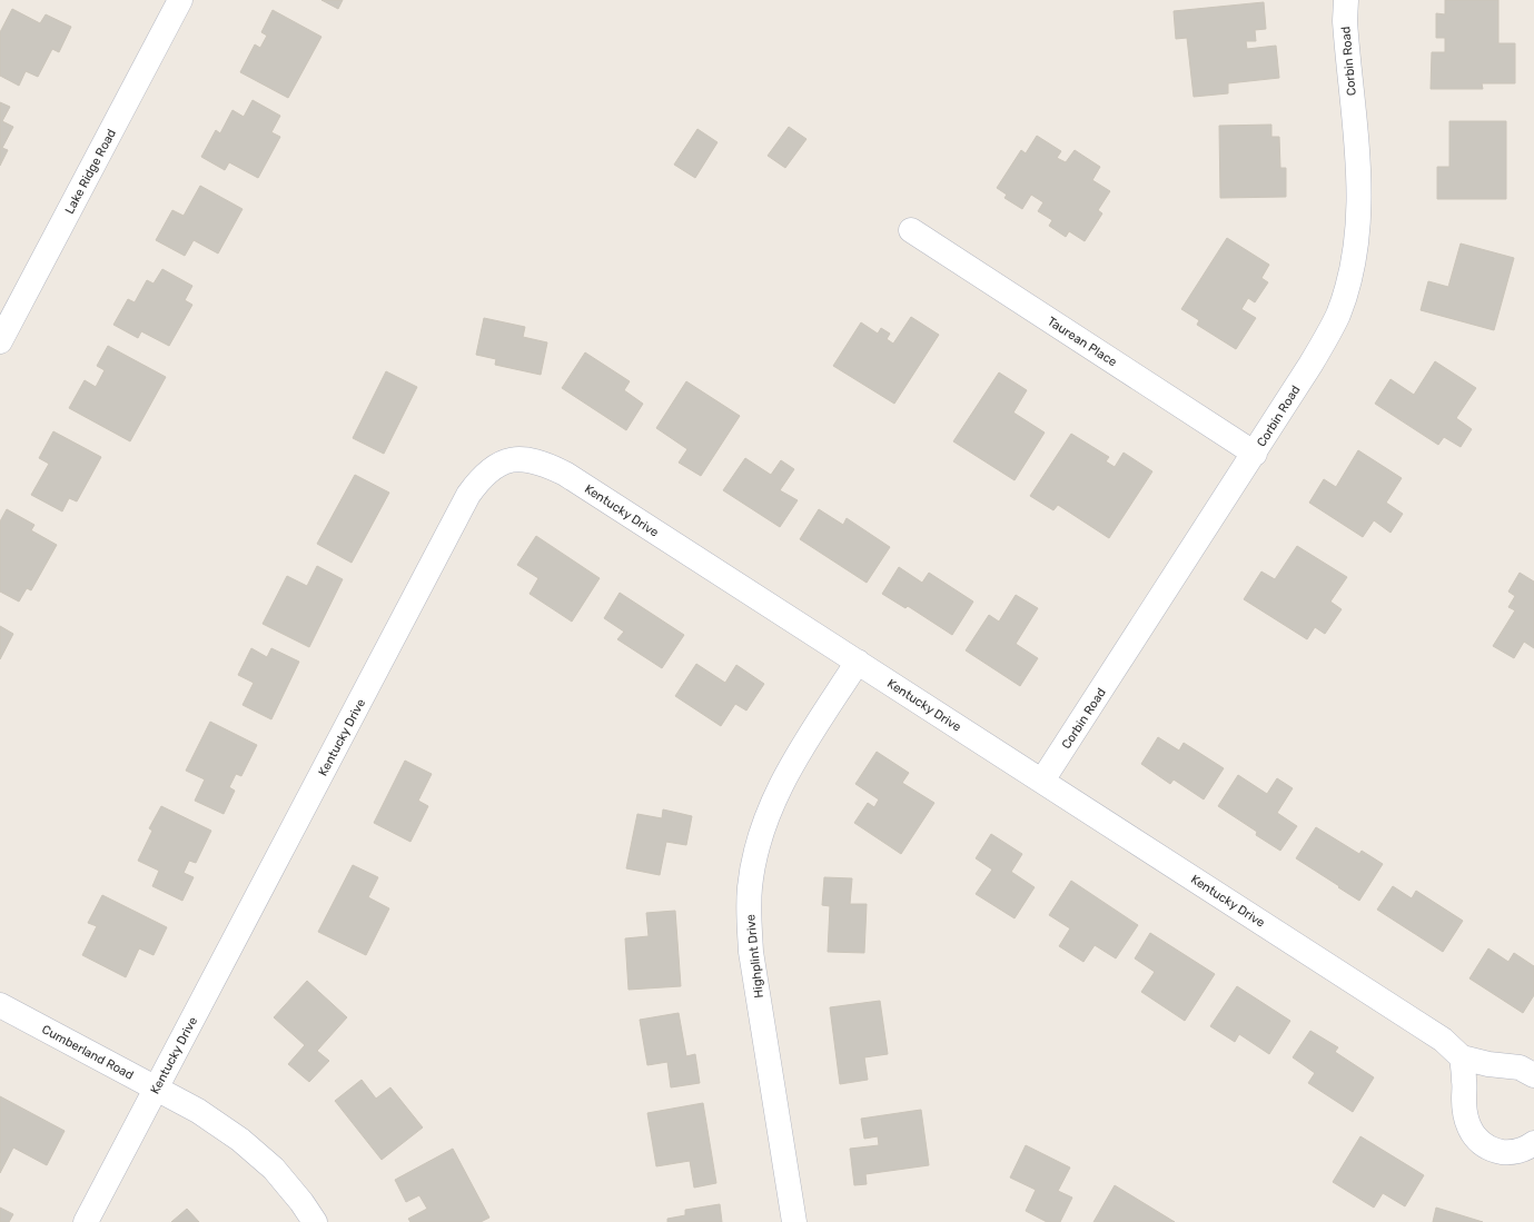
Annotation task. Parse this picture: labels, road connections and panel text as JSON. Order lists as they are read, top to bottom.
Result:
{
  "streets": {
    "street": [
      "Corbin Road",
      "Lake Ridge Road",
      "Taurean Place",
      "Kentucky Drive",
      "Highplint Drive",
      "Cumberland Road"
    ]
  },
  "crossings": [
    ["Corbin Road", "Taurean Place"],
    ["Corbin Road", "Kentucky Drive"],
    ["Kentucky Drive", "Highplint Drive"],
    ["Kentucky Drive", "Cumberland Road"]
  ]
}
